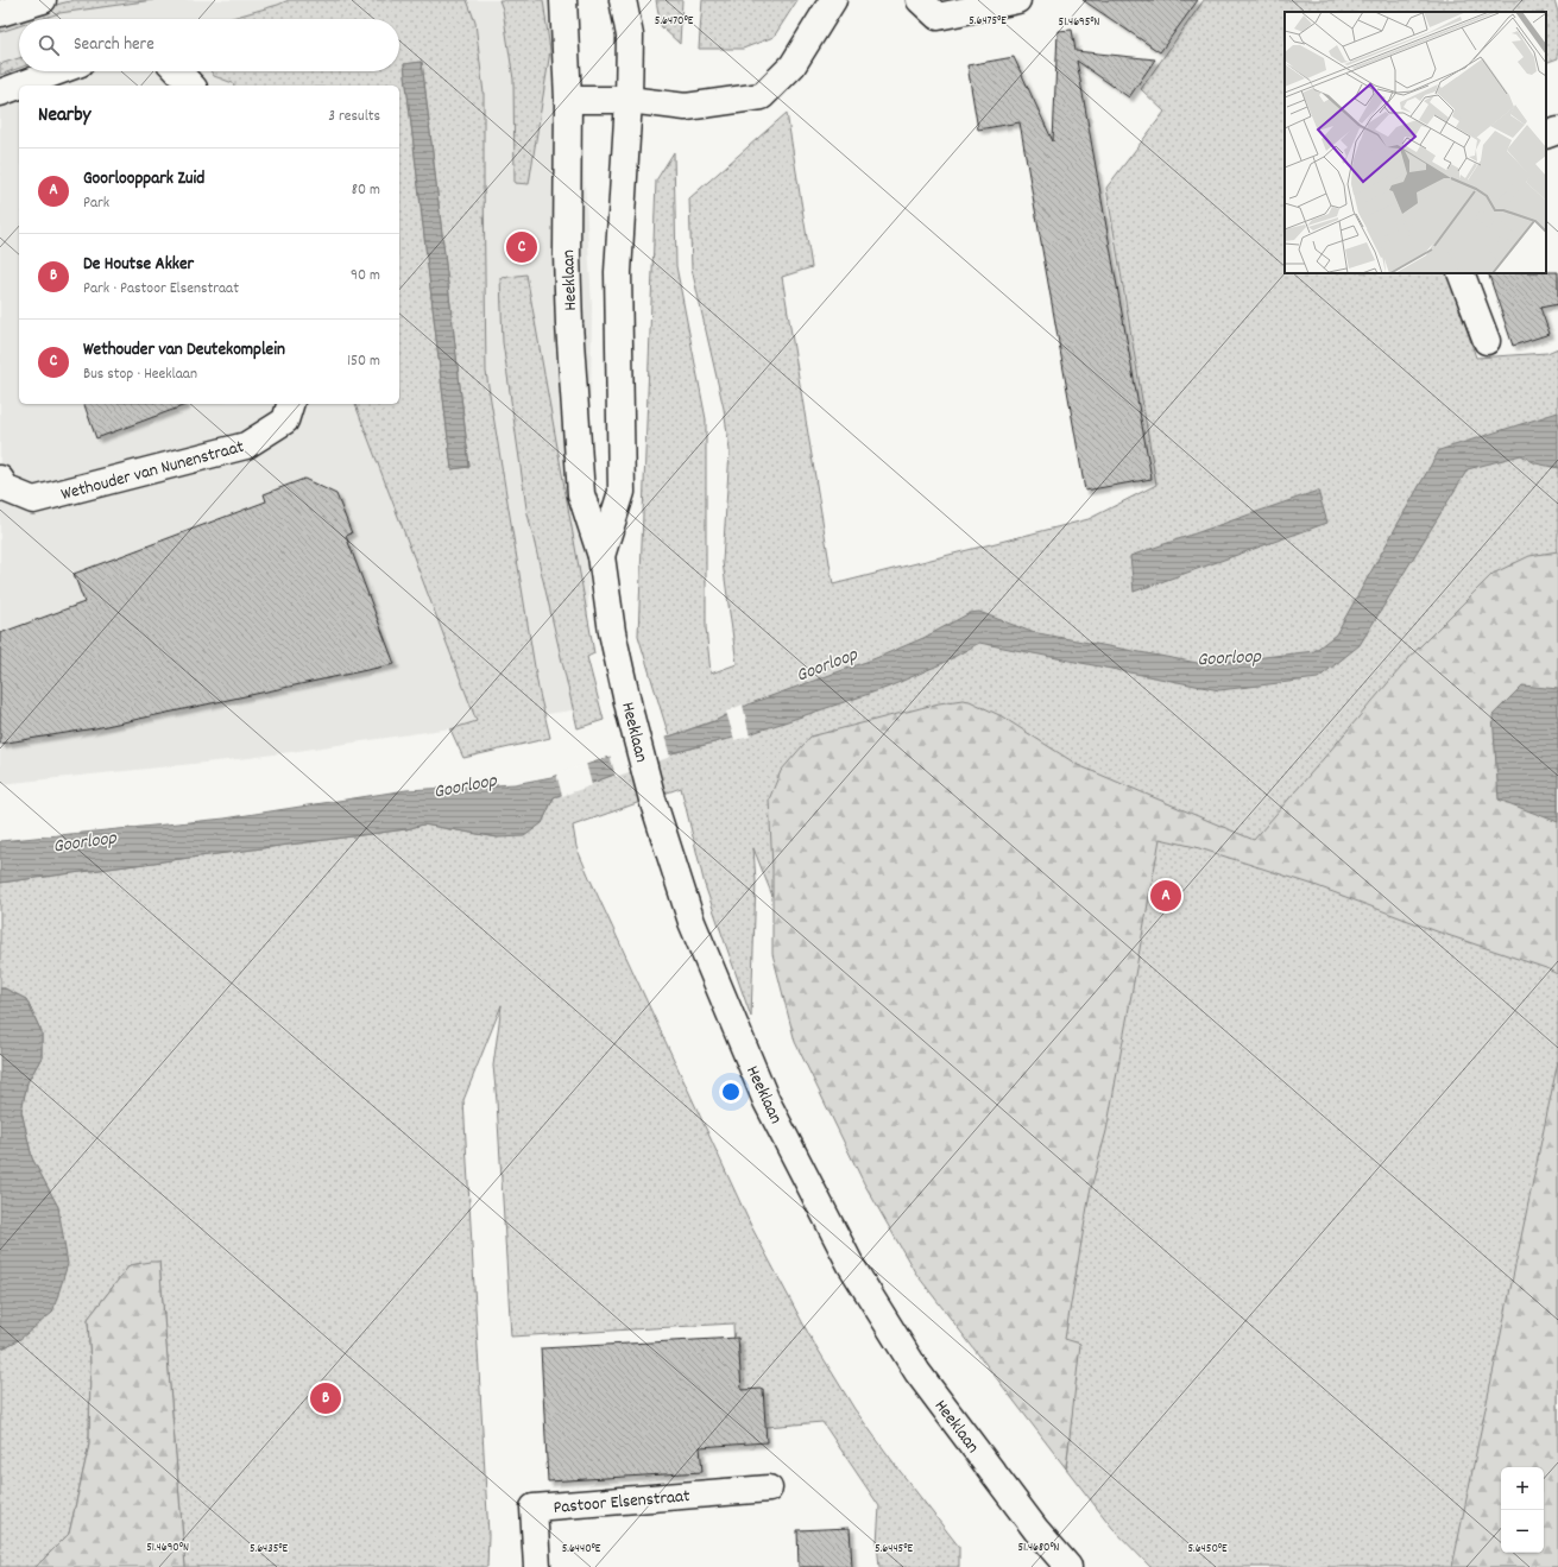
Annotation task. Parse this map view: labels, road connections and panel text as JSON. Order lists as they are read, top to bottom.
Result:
{
  "streets": {
    "main road": ["Heeklaan", "Wethouder van Nunenstraat", "Pastoor Elsenstraat"]
  },
  "water": ["Goorloop"],
  "page": {
    "search": "Search here",
    "heading": ["Nearby", "3 results"],
    "list": [
      {
        "mark": "A",
        "name": "Goorlooppark Zuid",
        "note": "Park",
        "value": "80 m"
      },
      {
        "mark": "B",
        "name": "De Houtse Akker",
        "note": "Park · Pastoor Elsenstraat",
        "value": "90 m"
      },
      {
        "mark": "C",
        "name": "Wethouder van Deutekomplein",
        "note": "Bus stop · Heeklaan",
        "value": "150 m"
      }
    ],
    "pins": ["C", "A", "B"],
    "map_buttons": ["+", "−"]
  },
  "coordinates": [
    "5.6470°E",
    "5.6475°E",
    "51.4695°N",
    "51.4690°N",
    "51.4680°N",
    "5.6435°E",
    "5.6440°E",
    "5.6445°E",
    "5.6450°E"
  ]
}
